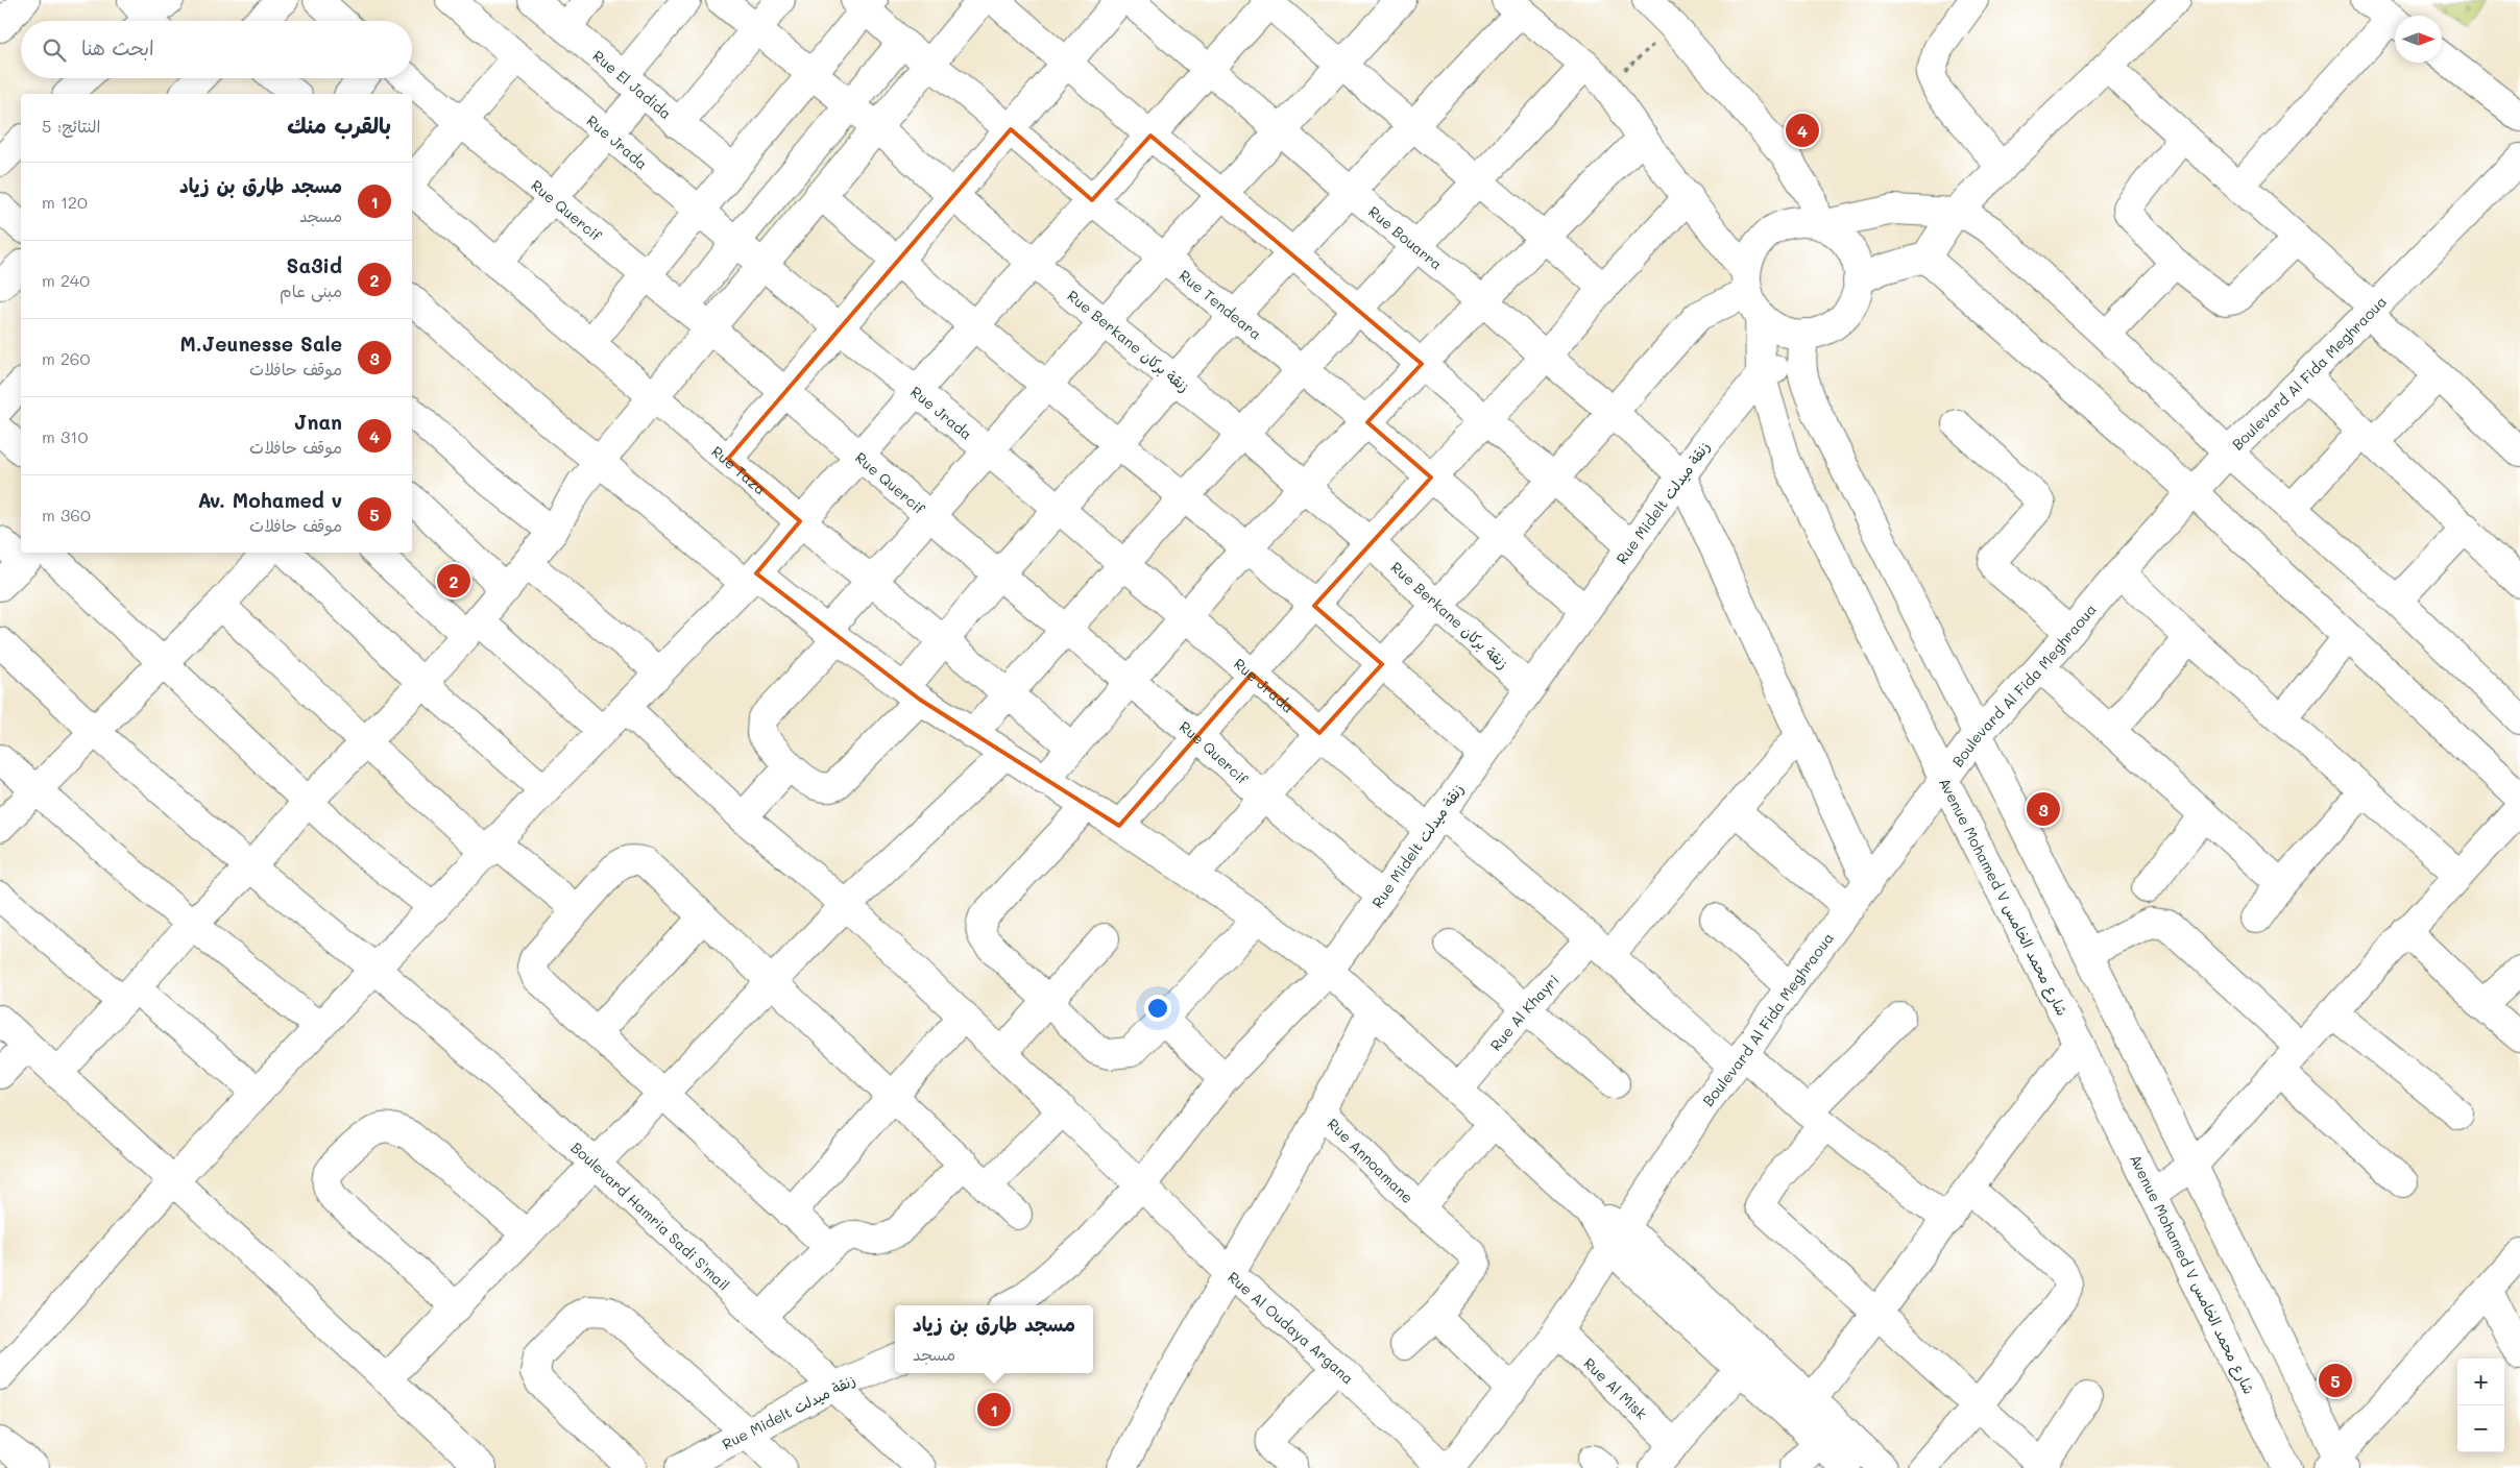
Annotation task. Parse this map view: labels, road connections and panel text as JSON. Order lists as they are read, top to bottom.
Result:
{
  "streets": {
    "street": [
      "Rue El Jadida",
      "Rue Jrada",
      "Rue Quercif",
      "Rue Bouarra",
      "Rue Tendeara",
      "Rue Berkane زنقة بركان",
      "Boulevard Al Fida Meghraoua",
      "Rue Taza",
      "Rue Midelt زنقة ميدلت",
      "Avenue Mohamed V شارع محمد الخامس",
      "Rue Al Khayri",
      "Rue Annoamane",
      "Boulevard Hamria Sadi S'mail",
      "Rue Al Oudaya Argana",
      "Rue Al Misk"
    ]
  },
  "crossings": [
    ["Rue Jrada", "Boulevard Al Fida Meghraoua"],
    ["Rue Jrada", "Rue Midelt زنقة ميدلت"],
    ["Rue Jrada", "Rue Al Khayri"],
    ["Rue Quercif", "Rue Midelt زنقة ميدلت"],
    ["Rue Bouarra", "Rue Midelt زنقة ميدلت"],
    ["Rue Tendeara", "Rue Midelt زنقة ميدلت"],
    ["Rue Berkane زنقة بركان", "Rue Midelt زنقة ميدلت"],
    ["Boulevard Al Fida Meghraoua", "Avenue Mohamed V شارع محمد الخامس"],
    ["Boulevard Al Fida Meghraoua", "Rue Al Misk"],
    ["Rue Midelt زنقة ميدلت", "Avenue Mohamed V شارع محمد الخامس"],
    ["Rue Midelt زنقة ميدلت", "Boulevard Hamria Sadi S'mail"],
    ["Rue Midelt زنقة ميدلت", "Rue Al Oudaya Argana"]
  ],
  "north": "right",
  "page": {
    "search": "ابحث هنا",
    "heading": ["بالقرب منك", "النتائج: 5"],
    "pins": [
      "4",
      "2",
      "3",
      "5",
      "1"
    ],
    "list": [
      {
        "mark": "1",
        "name": "مسجد طارق بن زياد",
        "note": "مسجد",
        "value": "120 m"
      },
      {
        "mark": "2",
        "name": "Sa3id",
        "note": "مبنى عام",
        "value": "240 m"
      },
      {
        "mark": "3",
        "name": "M.Jeunesse Sale",
        "note": "موقف حافلات",
        "value": "260 m"
      },
      {
        "mark": "4",
        "name": "Jnan",
        "note": "موقف حافلات",
        "value": "310 m"
      },
      {
        "mark": "5",
        "name": "Av. Mohamed v",
        "note": "موقف حافلات",
        "value": "360 m"
      }
    ],
    "popup": ["مسجد طارق بن زياد", "مسجد"],
    "map_buttons": ["+", "−"]
  }
}
